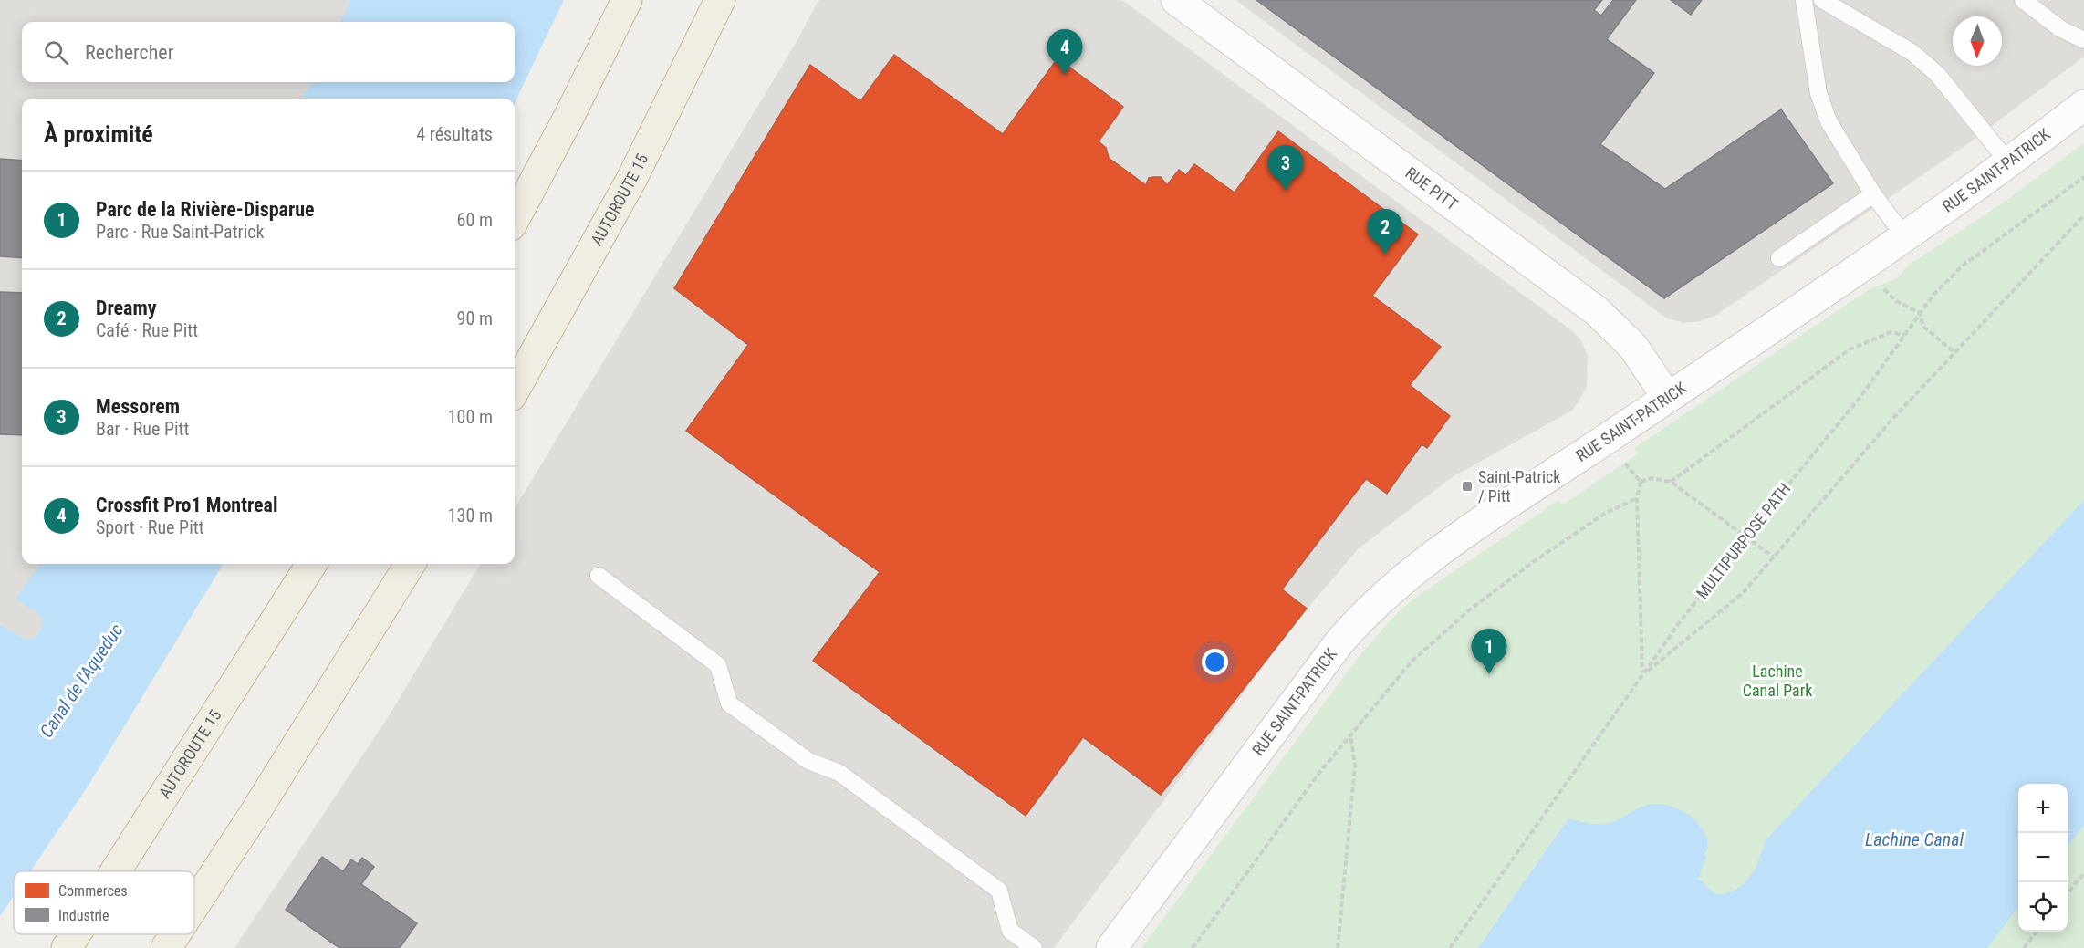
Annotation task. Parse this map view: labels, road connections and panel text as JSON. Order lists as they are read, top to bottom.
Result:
{
  "streets": {
    "highway": ["AUTOROUTE 15"],
    "main road": ["RUE SAINT-PATRICK", "RUE PITT"],
    "path": ["MULTIPURPOSE PATH"]
  },
  "crossings": [
    ["RUE SAINT-PATRICK", "RUE PITT"]
  ],
  "water": ["Canal de l'Aqueduc", "Lachine Canal"],
  "parks": ["Lachine Canal Park"],
  "places": {
    "transit": ["Saint-Patrick / Pitt"]
  },
  "legend": ["Commerces", "Industrie"],
  "north": "bottom",
  "page": {
    "search": "Rechercher",
    "pins": [
      "4",
      "3",
      "2",
      "1"
    ],
    "heading": ["À proximité", "4 résultats"],
    "list": [
      {
        "mark": "1",
        "name": "Parc de la Rivière-Disparue",
        "note": "Parc · Rue Saint-Patrick",
        "value": "60 m"
      },
      {
        "mark": "2",
        "name": "Dreamy",
        "note": "Café · Rue Pitt",
        "value": "90 m"
      },
      {
        "mark": "3",
        "name": "Messorem",
        "note": "Bar · Rue Pitt",
        "value": "100 m"
      },
      {
        "mark": "4",
        "name": "Crossfit Pro1 Montreal",
        "note": "Sport · Rue Pitt",
        "value": "130 m"
      }
    ],
    "map_buttons": ["+", "−"]
  }
}
